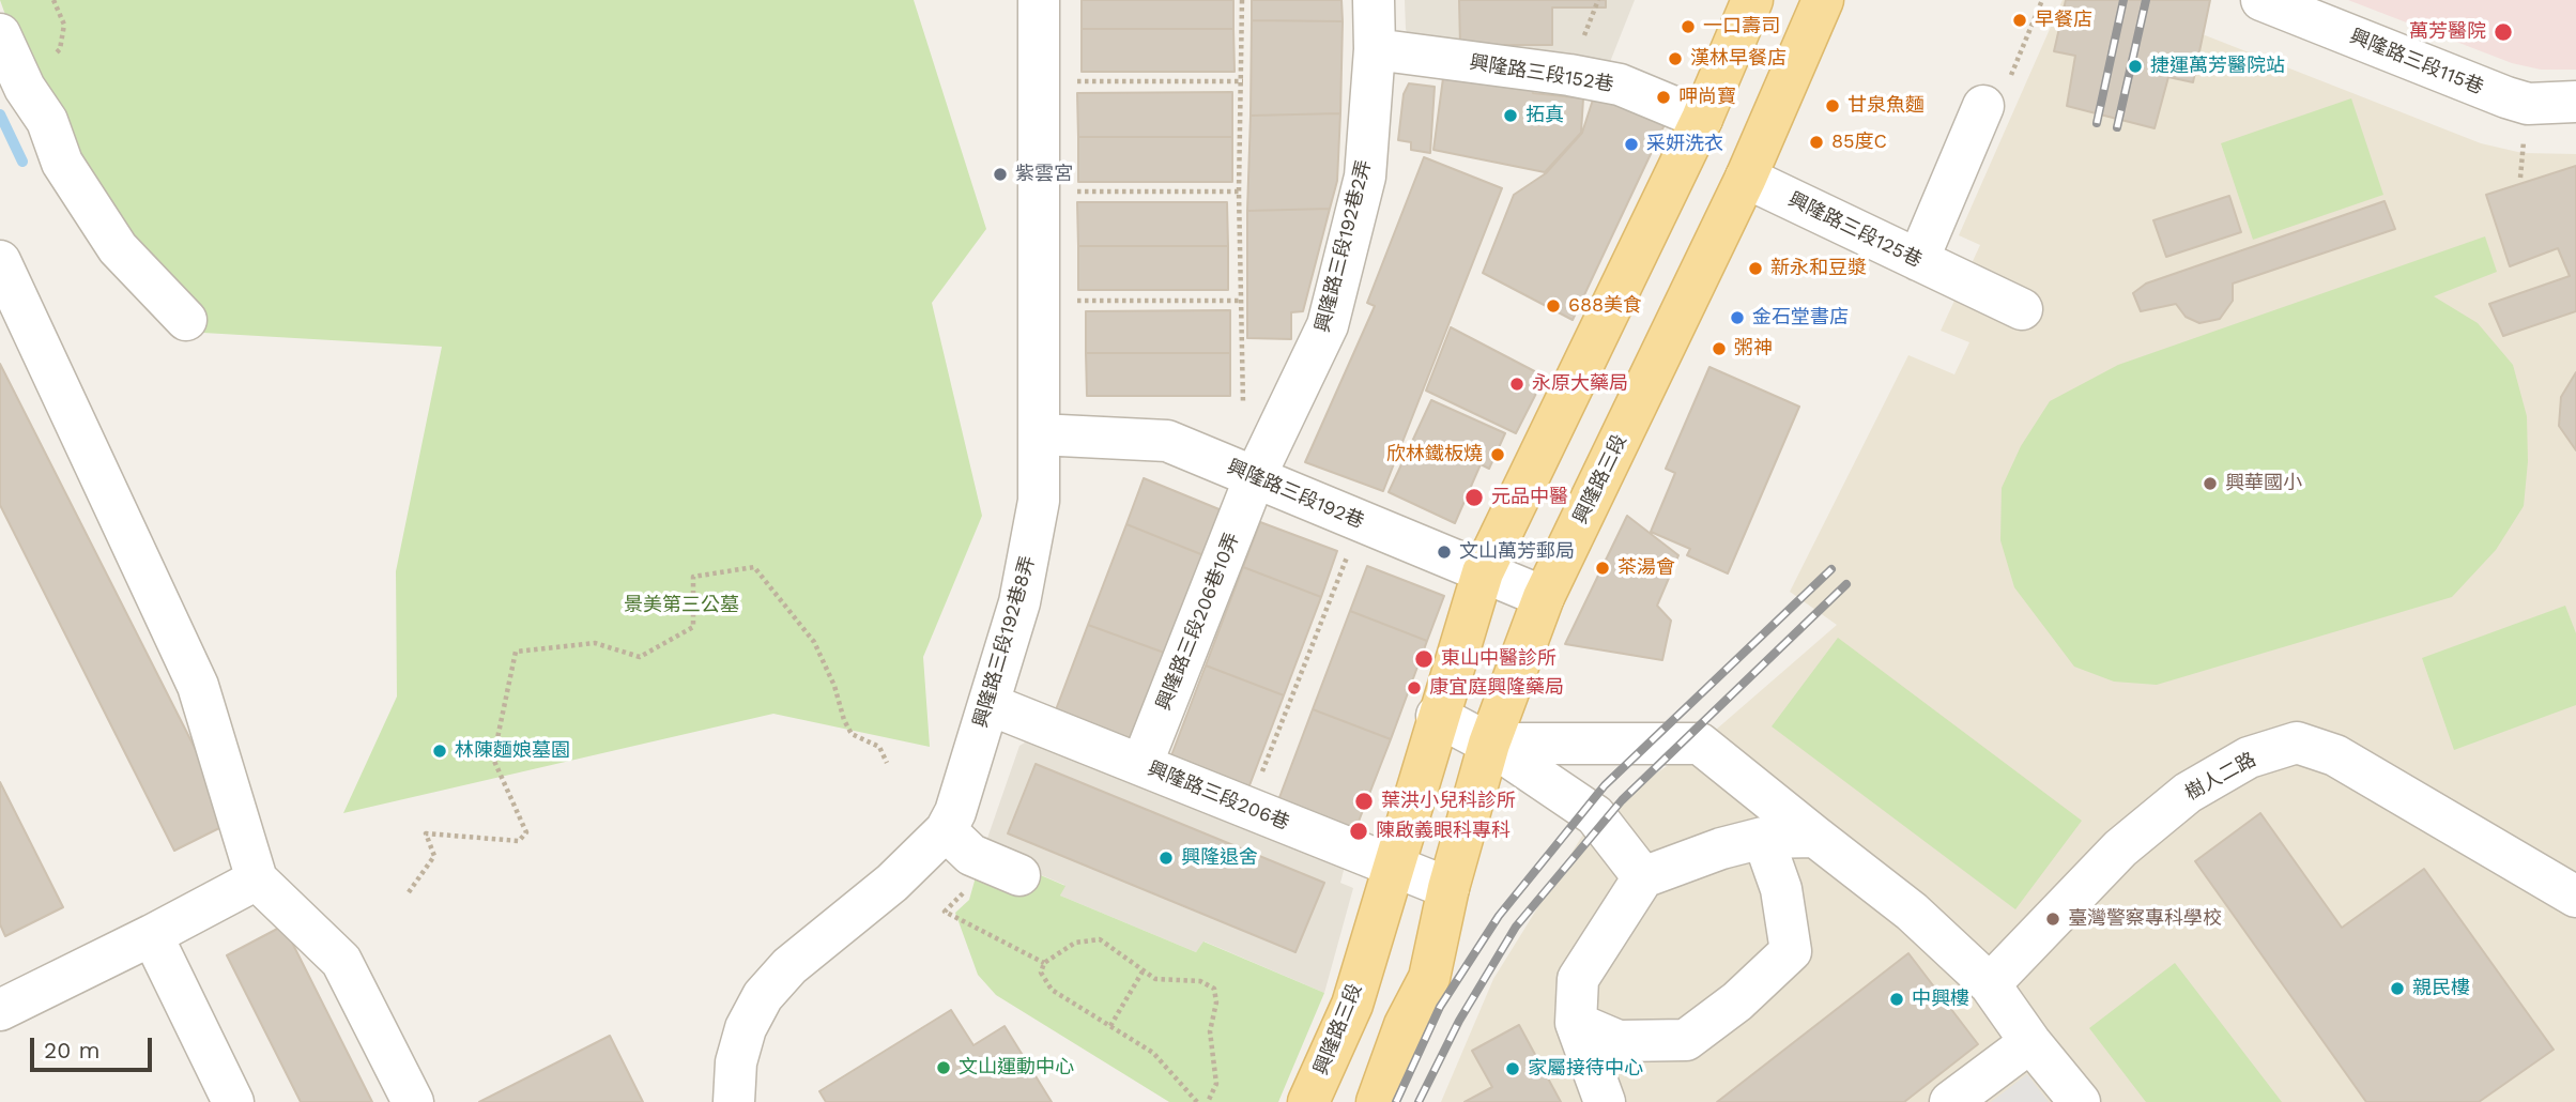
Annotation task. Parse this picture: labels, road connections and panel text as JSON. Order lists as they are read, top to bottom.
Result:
{
  "streets": {
    "main road": ["興隆路三段"],
    "street": [
      "興隆路三段115巷",
      "興隆路三段152巷",
      "興隆路三段125巷",
      "興隆路三段192巷2弄",
      "興隆路三段192巷",
      "興隆路三段206巷10弄",
      "興隆路三段192巷8弄",
      "樹人二路",
      "興隆路三段206巷"
    ]
  },
  "crossings": [
    ["興隆路三段152巷", "興隆路三段192巷2弄"],
    ["興隆路三段152巷", "興隆路三段"],
    ["興隆路三段125巷", "興隆路三段"],
    ["興隆路三段192巷2弄", "興隆路三段192巷"],
    ["興隆路三段192巷2弄", "興隆路三段206巷10弄"],
    ["興隆路三段", "興隆路三段192巷"],
    ["興隆路三段", "興隆路三段206巷"],
    ["興隆路三段192巷", "興隆路三段206巷10弄"],
    ["興隆路三段192巷", "興隆路三段192巷8弄"],
    ["興隆路三段206巷10弄", "興隆路三段206巷"],
    ["興隆路三段192巷8弄", "興隆路三段206巷"]
  ],
  "parks": ["景美第三公墓"],
  "places": [
    "早餐店",
    "一口壽司",
    "萬芳醫院",
    "漢林早餐店",
    "捷運萬芳醫院站",
    "呷尚寶",
    "甘泉魚麵",
    "拓真",
    "85度C",
    "采妍洗衣",
    "紫雲宮",
    "新永和豆漿",
    "688美食",
    "金石堂書店",
    "粥神",
    "永原大藥局",
    "欣林鐵板燒",
    "興華國小",
    "元品中醫",
    "文山萬芳郵局",
    "茶湯會",
    "東山中醫診所",
    "康宜庭興隆藥局",
    "林陳麵娘墓園",
    "葉洪小兒科診所",
    "陳啟義眼科專科",
    "興隆退舍",
    "臺灣警察專科學校",
    "親民樓",
    "中興樓",
    "文山運動中心",
    "家屬接待中心"
  ],
  "scale_bar": "20 m"
}
